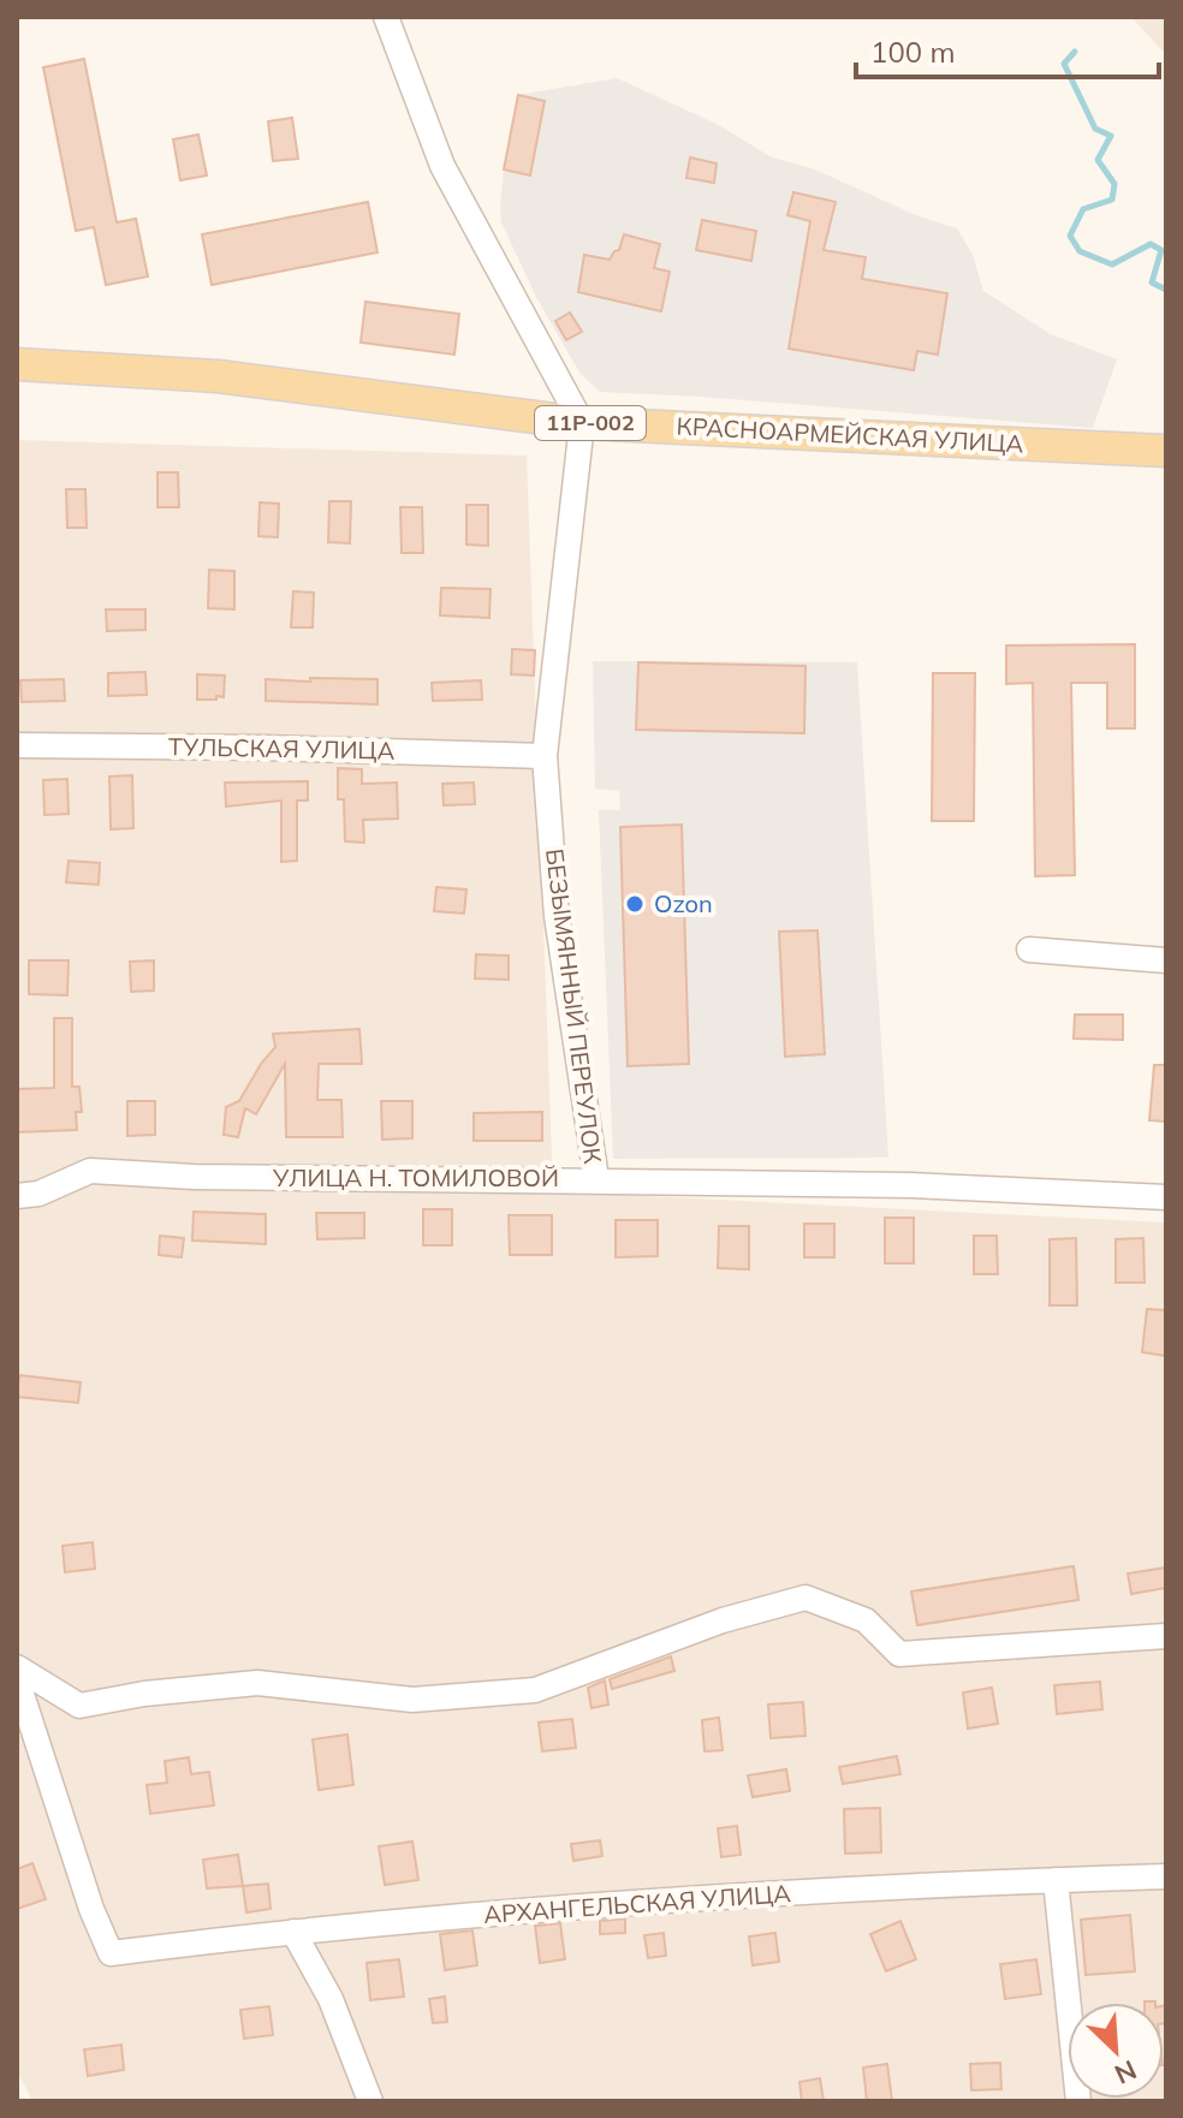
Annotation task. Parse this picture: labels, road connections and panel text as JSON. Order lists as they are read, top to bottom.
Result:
{
  "streets": {
    "main road": ["11Р-002", "КРАСНОАРМЕЙСКАЯ УЛИЦА"],
    "street": [
      "ТУЛЬСКАЯ УЛИЦА",
      "БЕЗЫМЯННЫЙ ПЕРЕУЛОК",
      "УЛИЦА Н. ТОМИЛОВОЙ",
      "АРХАНГЕЛЬСКАЯ УЛИЦА"
    ]
  },
  "crossings": [
    ["КРАСНОАРМЕЙСКАЯ УЛИЦА", "БЕЗЫМЯННЫЙ ПЕРЕУЛОК"],
    ["ТУЛЬСКАЯ УЛИЦА", "БЕЗЫМЯННЫЙ ПЕРЕУЛОК"],
    ["БЕЗЫМЯННЫЙ ПЕРЕУЛОК", "УЛИЦА Н. ТОМИЛОВОЙ"]
  ],
  "places": ["Ozon"],
  "scale_bar": "100 m",
  "north": "bottom right"
}
